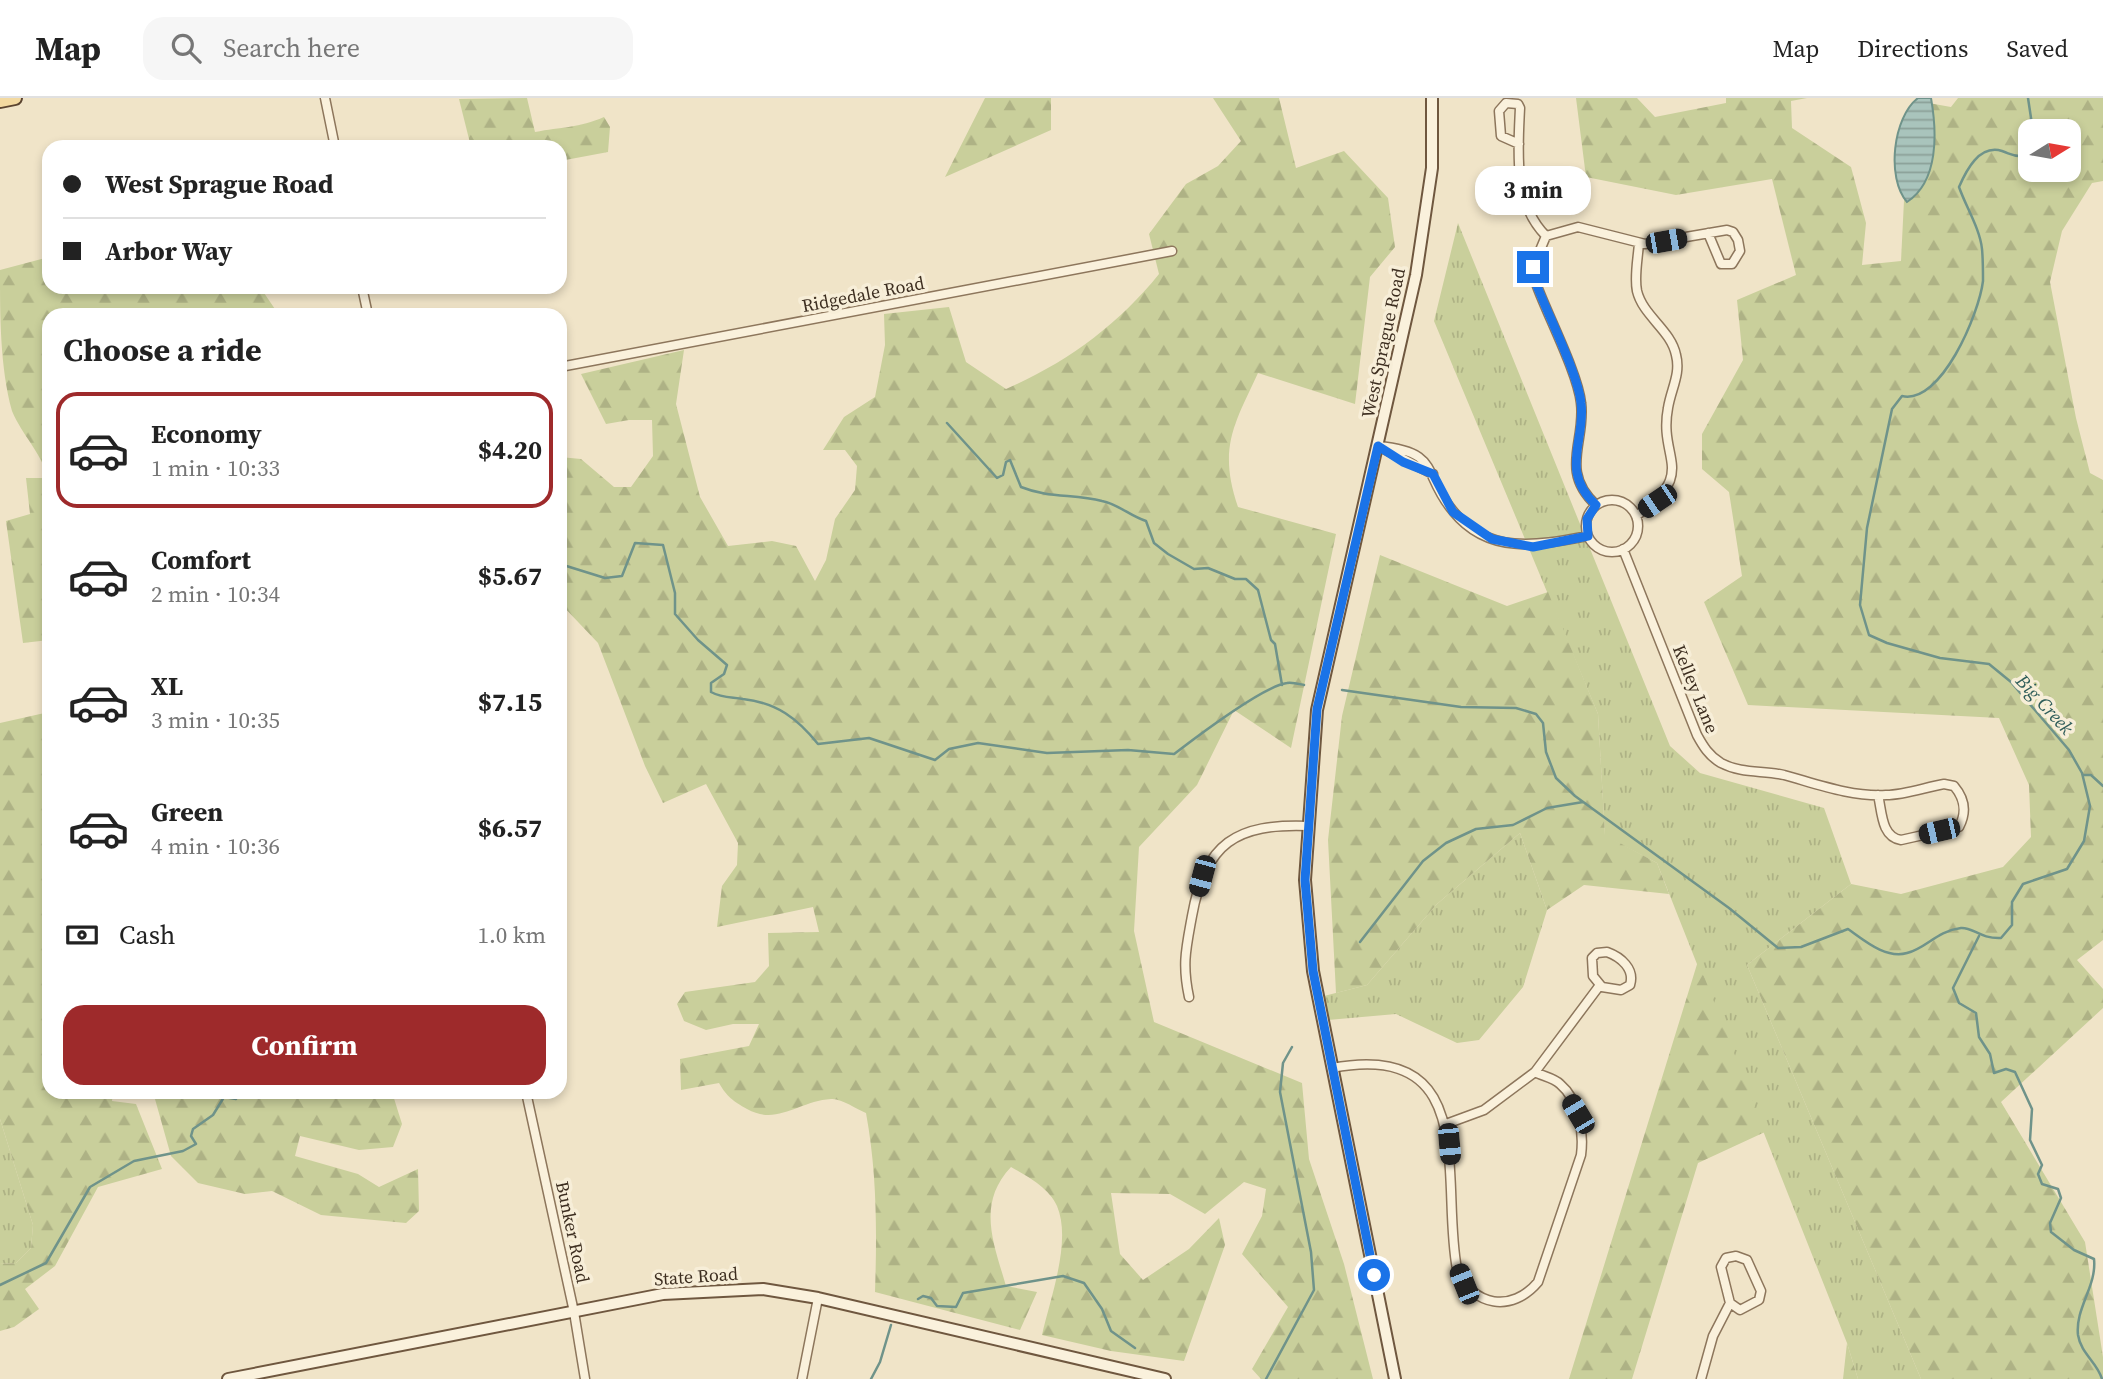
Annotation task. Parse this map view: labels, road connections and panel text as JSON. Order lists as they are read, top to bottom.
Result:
{
  "streets": {
    "street": [
      "Ridgedale Road",
      "West Sprague Road",
      "Kelley Lane",
      "Bunker Road",
      "State Road"
    ]
  },
  "crossings": [
    ["Bunker Road", "State Road"]
  ],
  "water": ["Big Creek"],
  "north": "right",
  "page": {
    "header": "Map",
    "search": "Search here",
    "nav": ["Map", "Directions", "Saved"],
    "banner": ["West Sprague Road", "Arbor Way"],
    "bubble": "3 min",
    "heading": "Choose a ride",
    "list": [
      {
        "name": "Economy",
        "note": "1 min · 10:33",
        "value": "$4.20"
      },
      {
        "name": "Comfort",
        "note": "2 min · 10:34",
        "value": "$5.67"
      },
      {
        "name": "XL",
        "note": "3 min · 10:35",
        "value": "$7.15"
      },
      {
        "name": "Green",
        "note": "4 min · 10:36",
        "value": "$6.57"
      }
    ],
    "pay": ["Cash", "1.0 km"],
    "buttons": "Confirm"
  }
}
